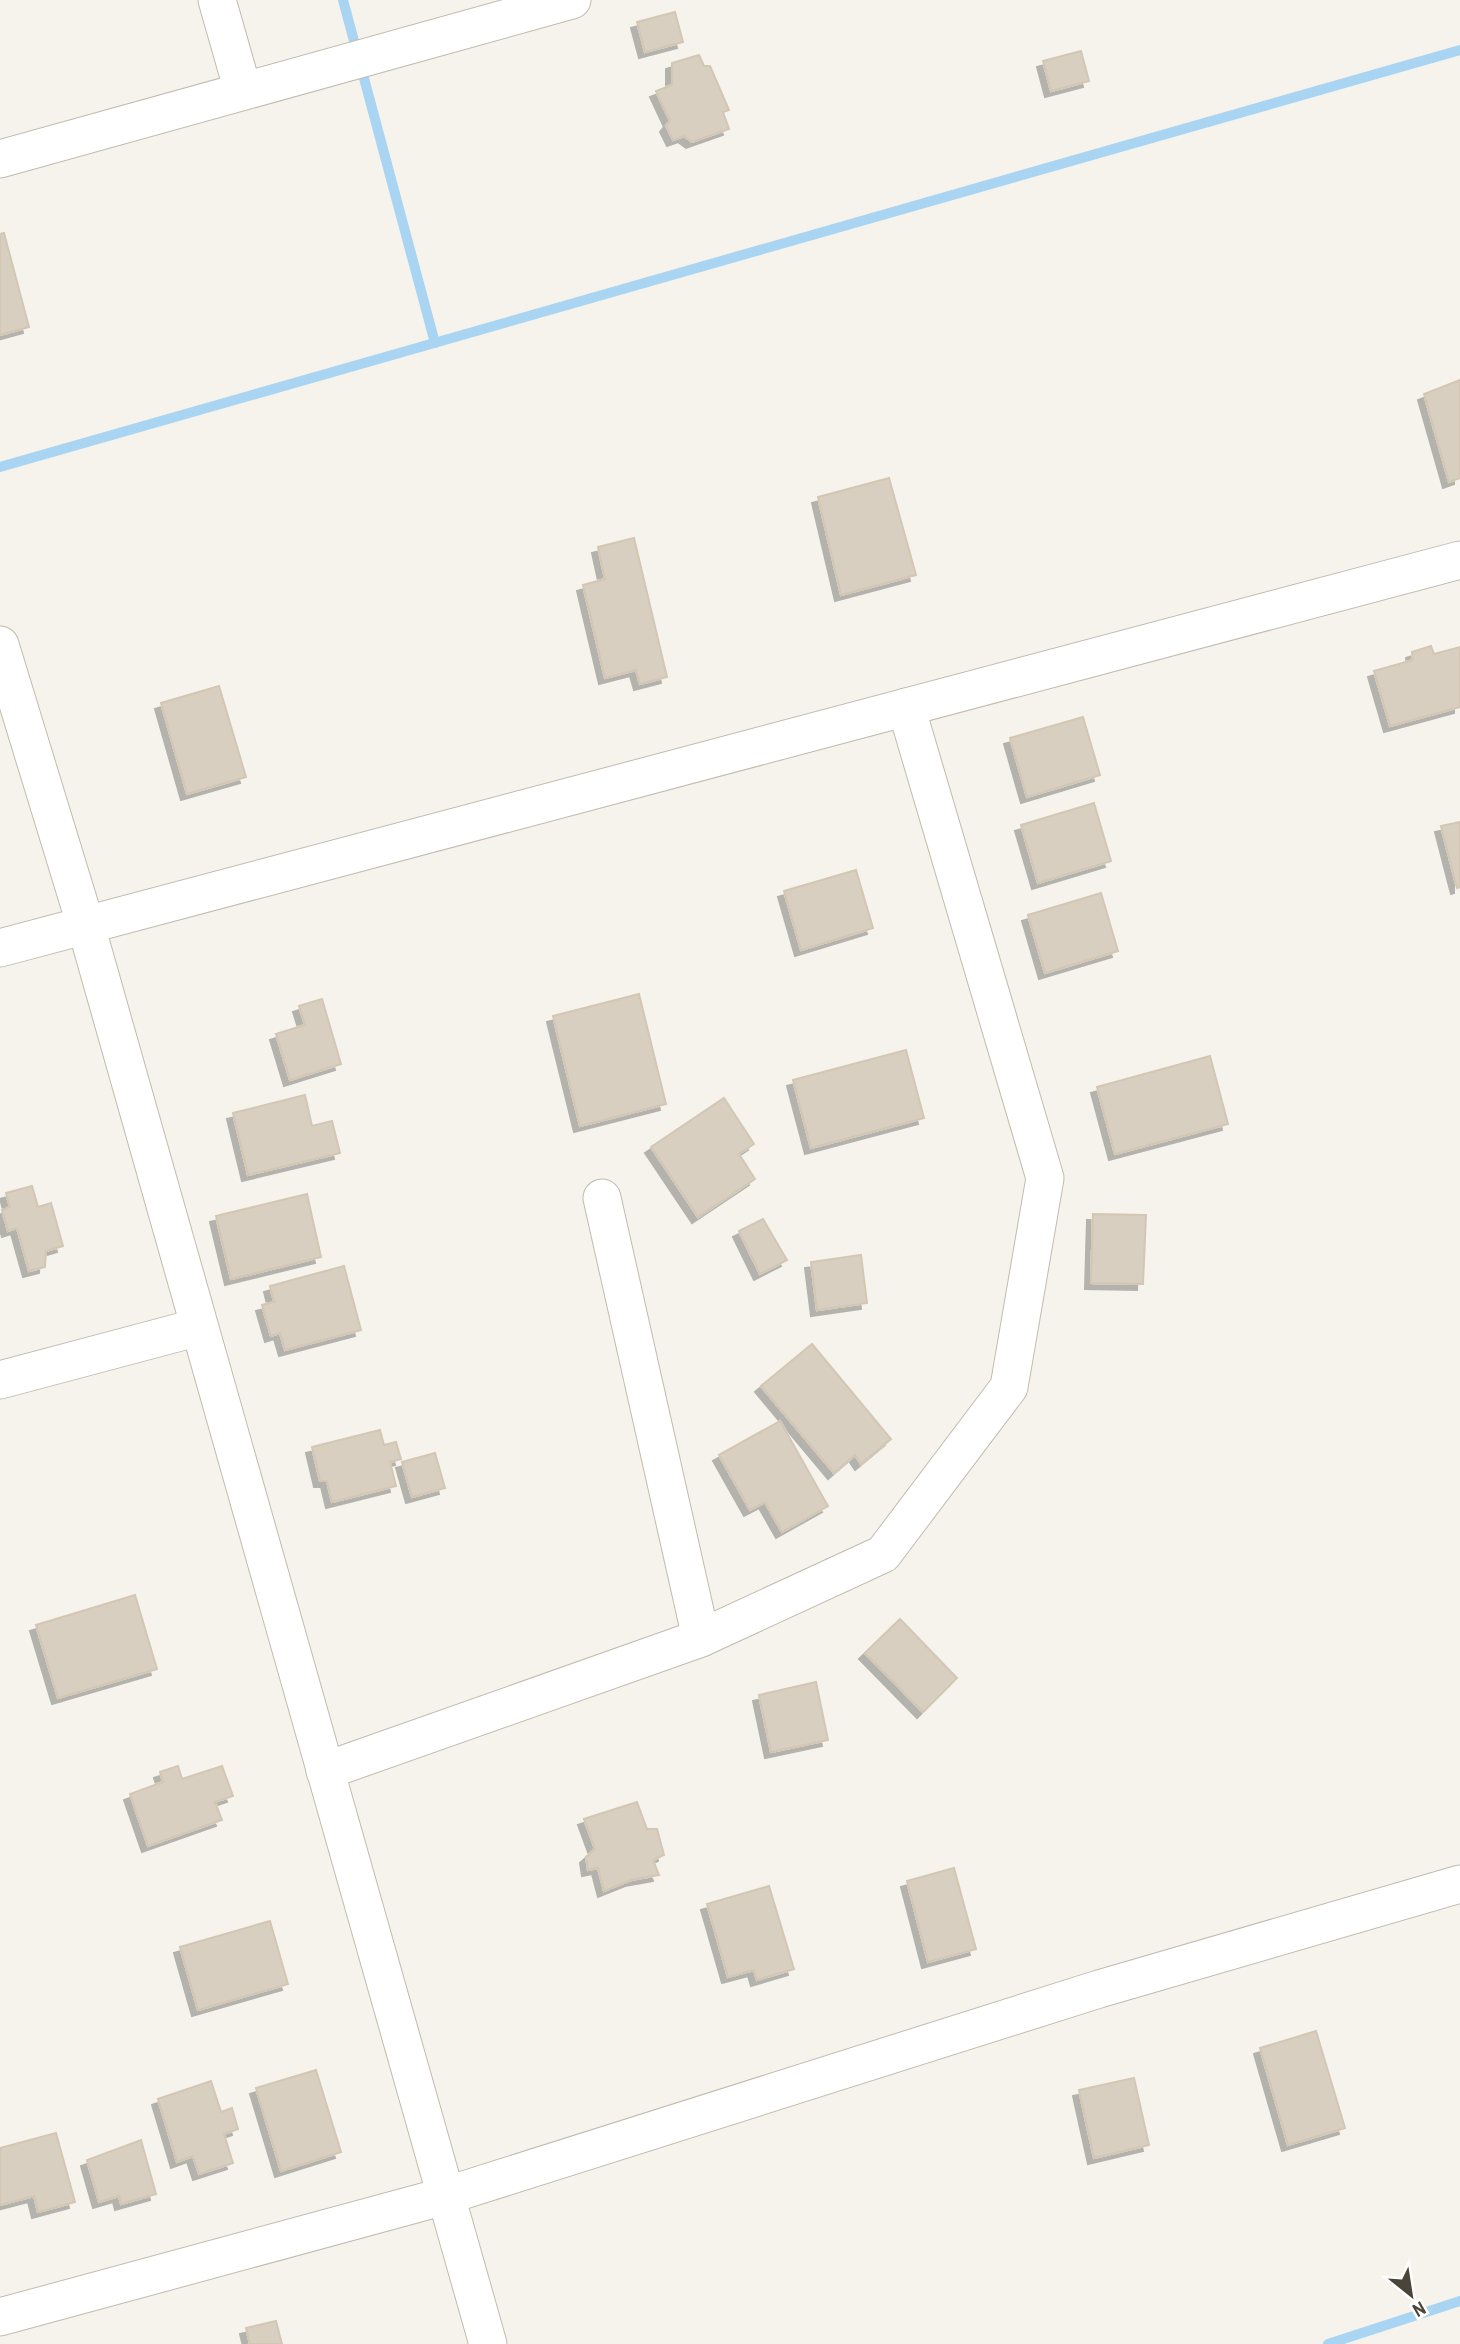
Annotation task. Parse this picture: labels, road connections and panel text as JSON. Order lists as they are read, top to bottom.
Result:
{
  "north": "bottom right"
}
